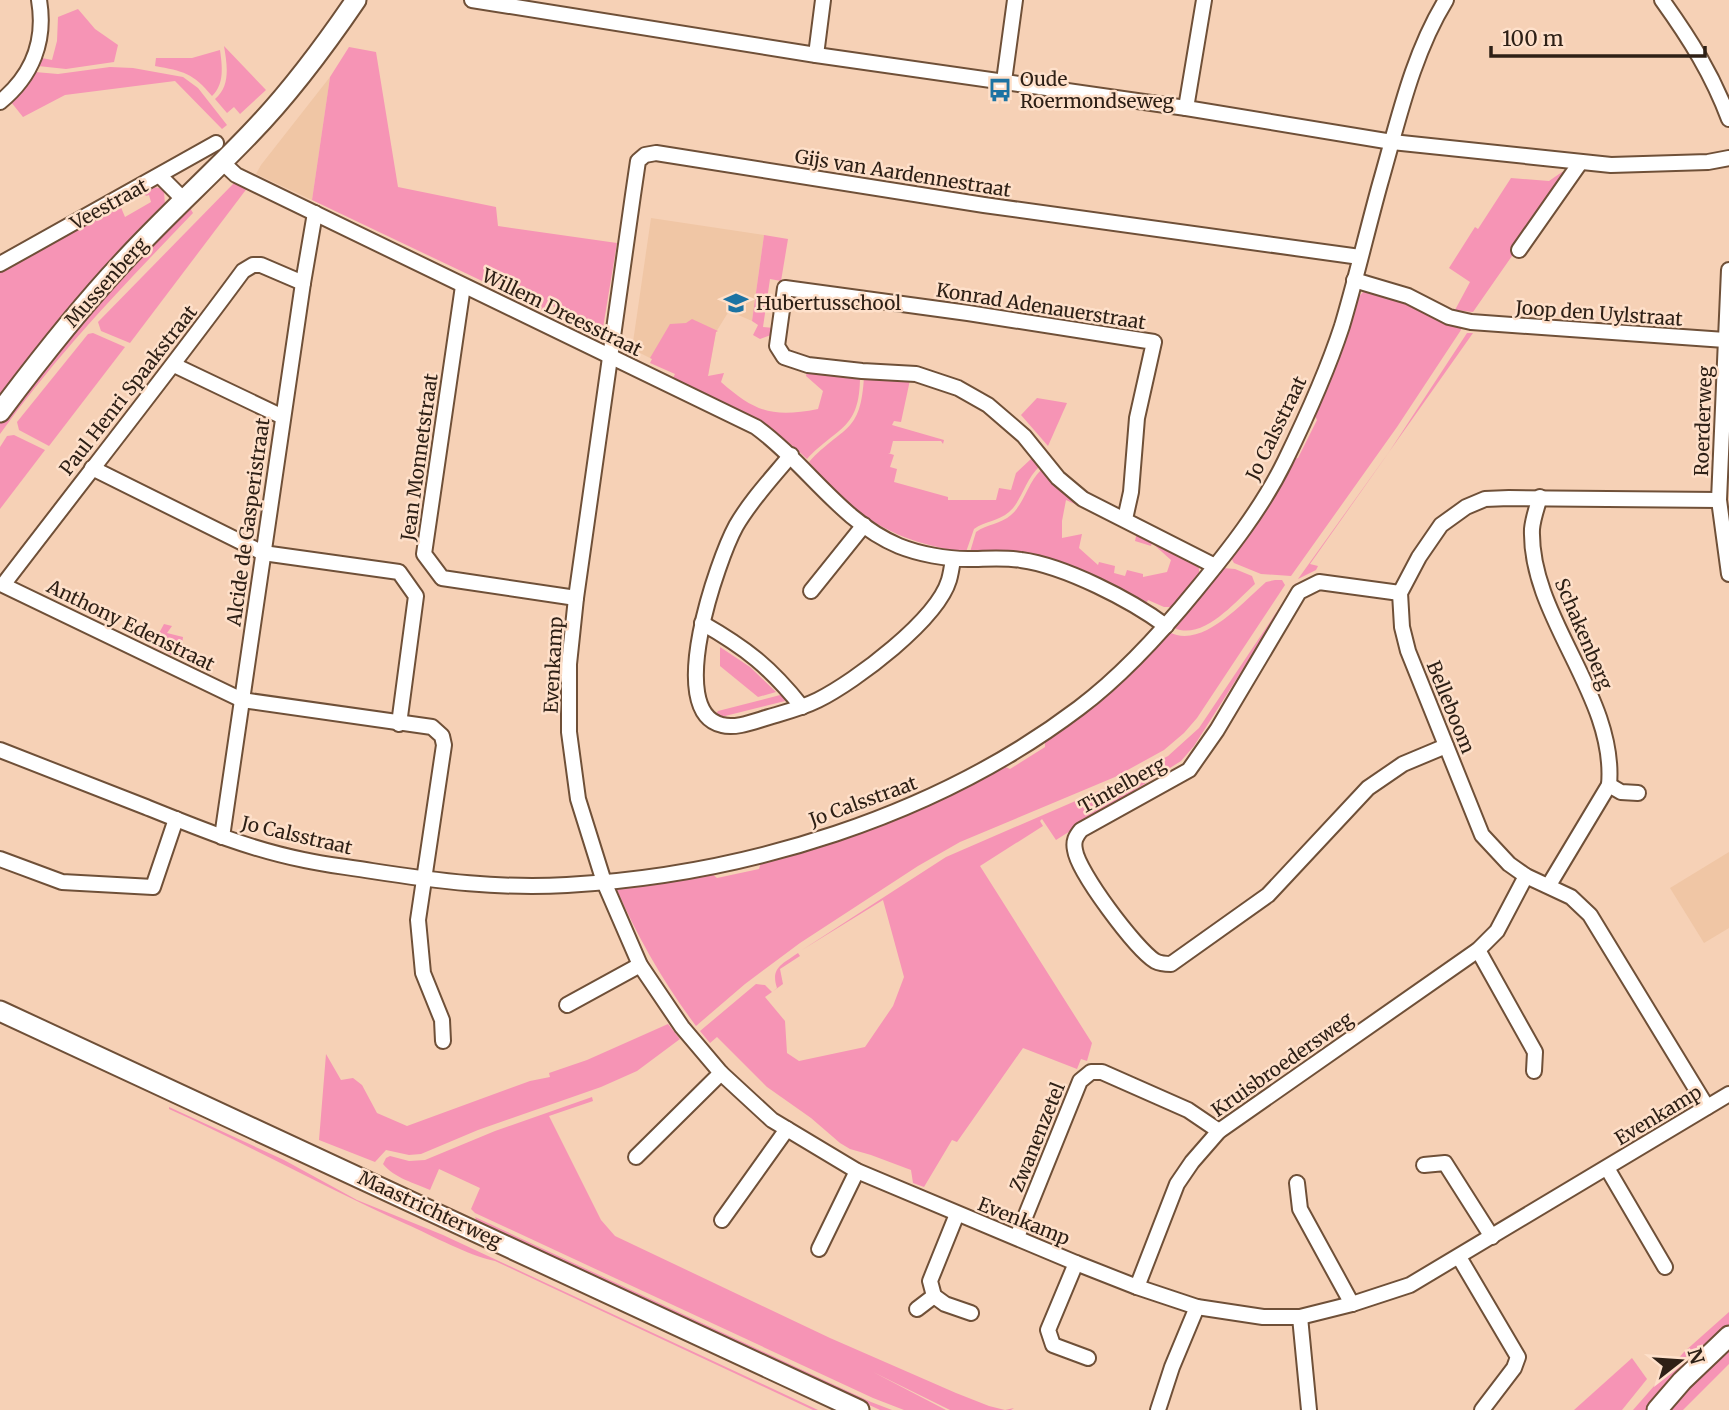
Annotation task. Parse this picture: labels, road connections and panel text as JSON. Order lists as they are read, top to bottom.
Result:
{
  "streets": {
    "main road": ["Veestraat", "Mussenberg", "Maastrichterweg"],
    "street": [
      "Gijs van Aardennestraat",
      "Konrad Adenauerstraat",
      "Willem Dreesstraat",
      "Joop den Uylstraat",
      "Paul Henri Spaakstraat",
      "Roerderweg",
      "Jo Calsstraat",
      "Jean Monnetstraat",
      "Alcide de Gasperistraat",
      "Anthony Edenstraat",
      "Schakenberg",
      "Evenkamp",
      "Belleboom",
      "Tintelberg",
      "Kruisbroedersweg",
      "Zwanenzetel"
    ]
  },
  "crossings": [
    ["Gijs van Aardennestraat", "Willem Dreesstraat"],
    ["Gijs van Aardennestraat", "Jo Calsstraat"],
    ["Gijs van Aardennestraat", "Evenkamp"],
    ["Veestraat", "Mussenberg"],
    ["Veestraat", "Willem Dreesstraat"],
    ["Mussenberg", "Willem Dreesstraat"],
    ["Willem Dreesstraat", "Jo Calsstraat"],
    ["Willem Dreesstraat", "Jean Monnetstraat"],
    ["Willem Dreesstraat", "Alcide de Gasperistraat"],
    ["Willem Dreesstraat", "Evenkamp"],
    ["Joop den Uylstraat", "Roerderweg"],
    ["Joop den Uylstraat", "Jo Calsstraat"],
    ["Paul Henri Spaakstraat", "Alcide de Gasperistraat"],
    ["Paul Henri Spaakstraat", "Anthony Edenstraat"],
    ["Jo Calsstraat", "Alcide de Gasperistraat"],
    ["Jo Calsstraat", "Anthony Edenstraat"],
    ["Jo Calsstraat", "Evenkamp"],
    ["Jean Monnetstraat", "Evenkamp"],
    ["Alcide de Gasperistraat", "Anthony Edenstraat"],
    ["Evenkamp", "Belleboom"],
    ["Evenkamp", "Kruisbroedersweg"],
    ["Evenkamp", "Zwanenzetel"],
    ["Belleboom", "Tintelberg"],
    ["Belleboom", "Kruisbroedersweg"],
    ["Kruisbroedersweg", "Zwanenzetel"]
  ],
  "places": {
    "bus stop": ["Oude Roermondseweg"],
    "school or university": ["Hubertusschool"]
  },
  "scale_bar": "100 m",
  "north": "right"
}
